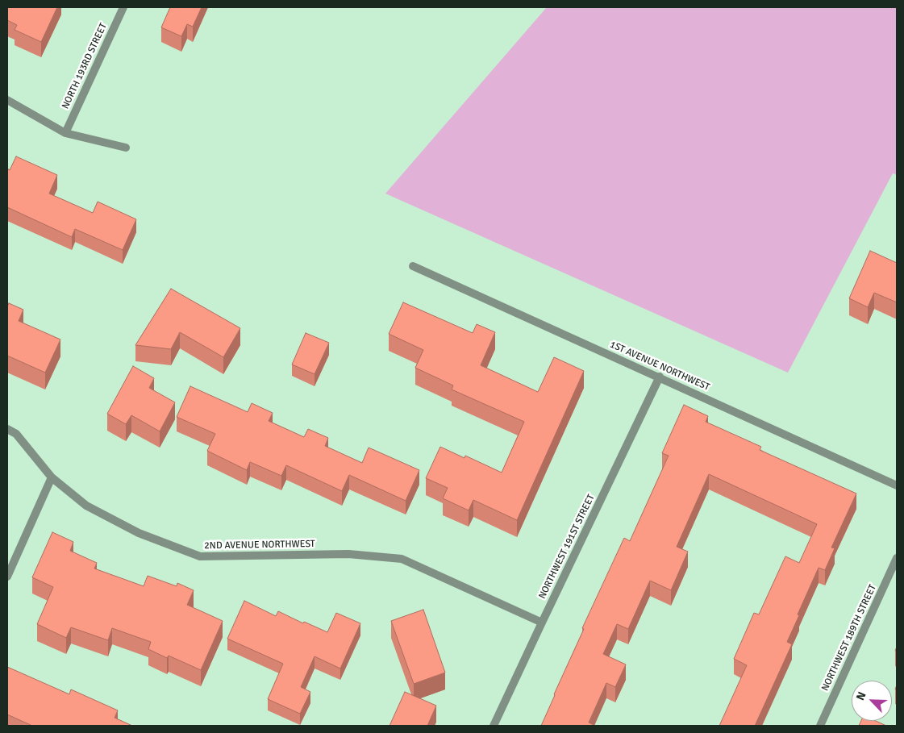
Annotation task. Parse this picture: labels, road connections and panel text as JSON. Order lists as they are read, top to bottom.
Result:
{
  "streets": {
    "street": [
      "NORTH 193RD STREET",
      "1ST AVENUE NORTHWEST",
      "2ND AVENUE NORTHWEST",
      "NORTHWEST 191ST STREET",
      "NORTHWEST 189TH STREET"
    ]
  },
  "crossings": [
    ["1ST AVENUE NORTHWEST", "NORTHWEST 191ST STREET"],
    ["2ND AVENUE NORTHWEST", "NORTHWEST 191ST STREET"]
  ],
  "north": "top left"
}
